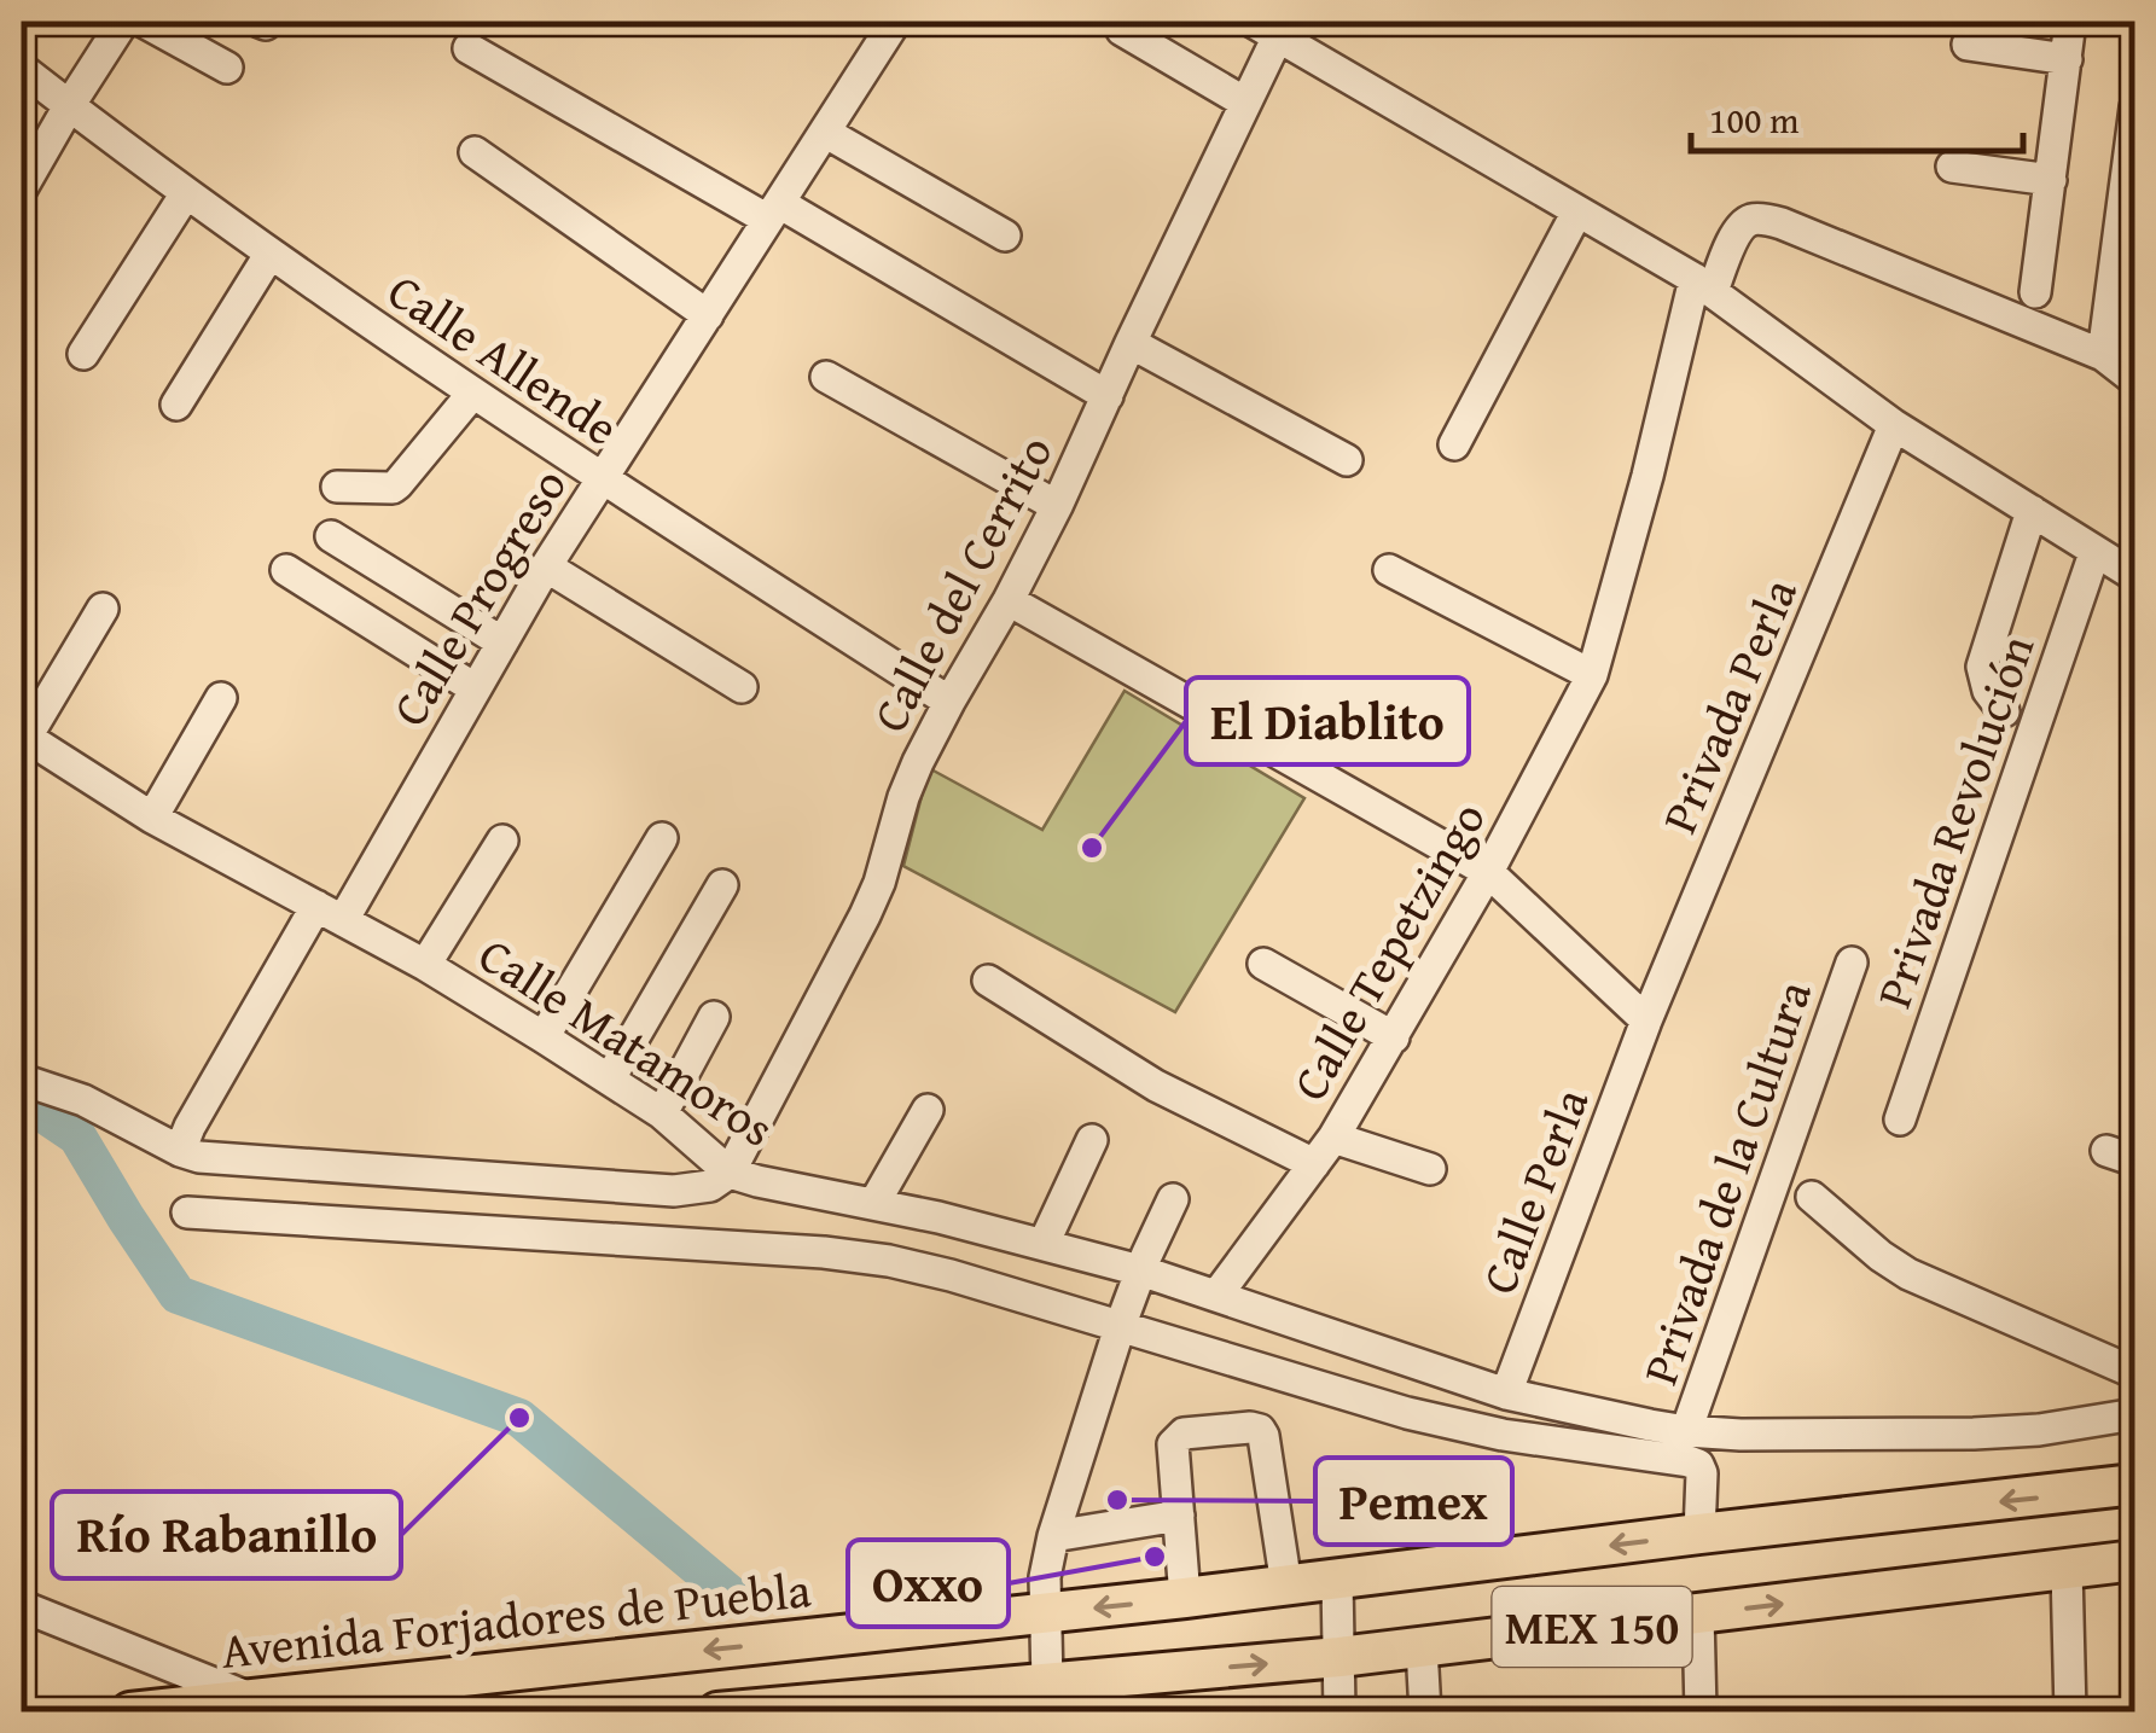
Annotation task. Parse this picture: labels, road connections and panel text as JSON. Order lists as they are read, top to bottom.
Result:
{
  "streets": {
    "main road": ["Avenida Forjadores de Puebla", "MEX 150"],
    "street": [
      "Calle Allende",
      "Calle del Cerrito",
      "Calle Progreso",
      "Privada Perla",
      "Privada Revolución",
      "Calle Tepetzingo",
      "Calle Matamoros",
      "Privada de la Cultura",
      "Calle Perla"
    ]
  },
  "crossings": [
    ["Calle Allende", "Calle del Cerrito"],
    ["Calle Allende", "Calle Progreso"],
    ["Calle del Cerrito", "Calle Matamoros"],
    ["Calle Progreso", "Calle Matamoros"],
    ["Privada Perla", "Calle Perla"],
    ["Calle Tepetzingo", "Calle Matamoros"],
    ["Calle Matamoros", "Privada de la Cultura"],
    ["Calle Matamoros", "Calle Perla"]
  ],
  "places": [
    "El Diablito",
    "Río Rabanillo",
    "Pemex",
    "Oxxo"
  ],
  "scale_bar": "100 m"
}
